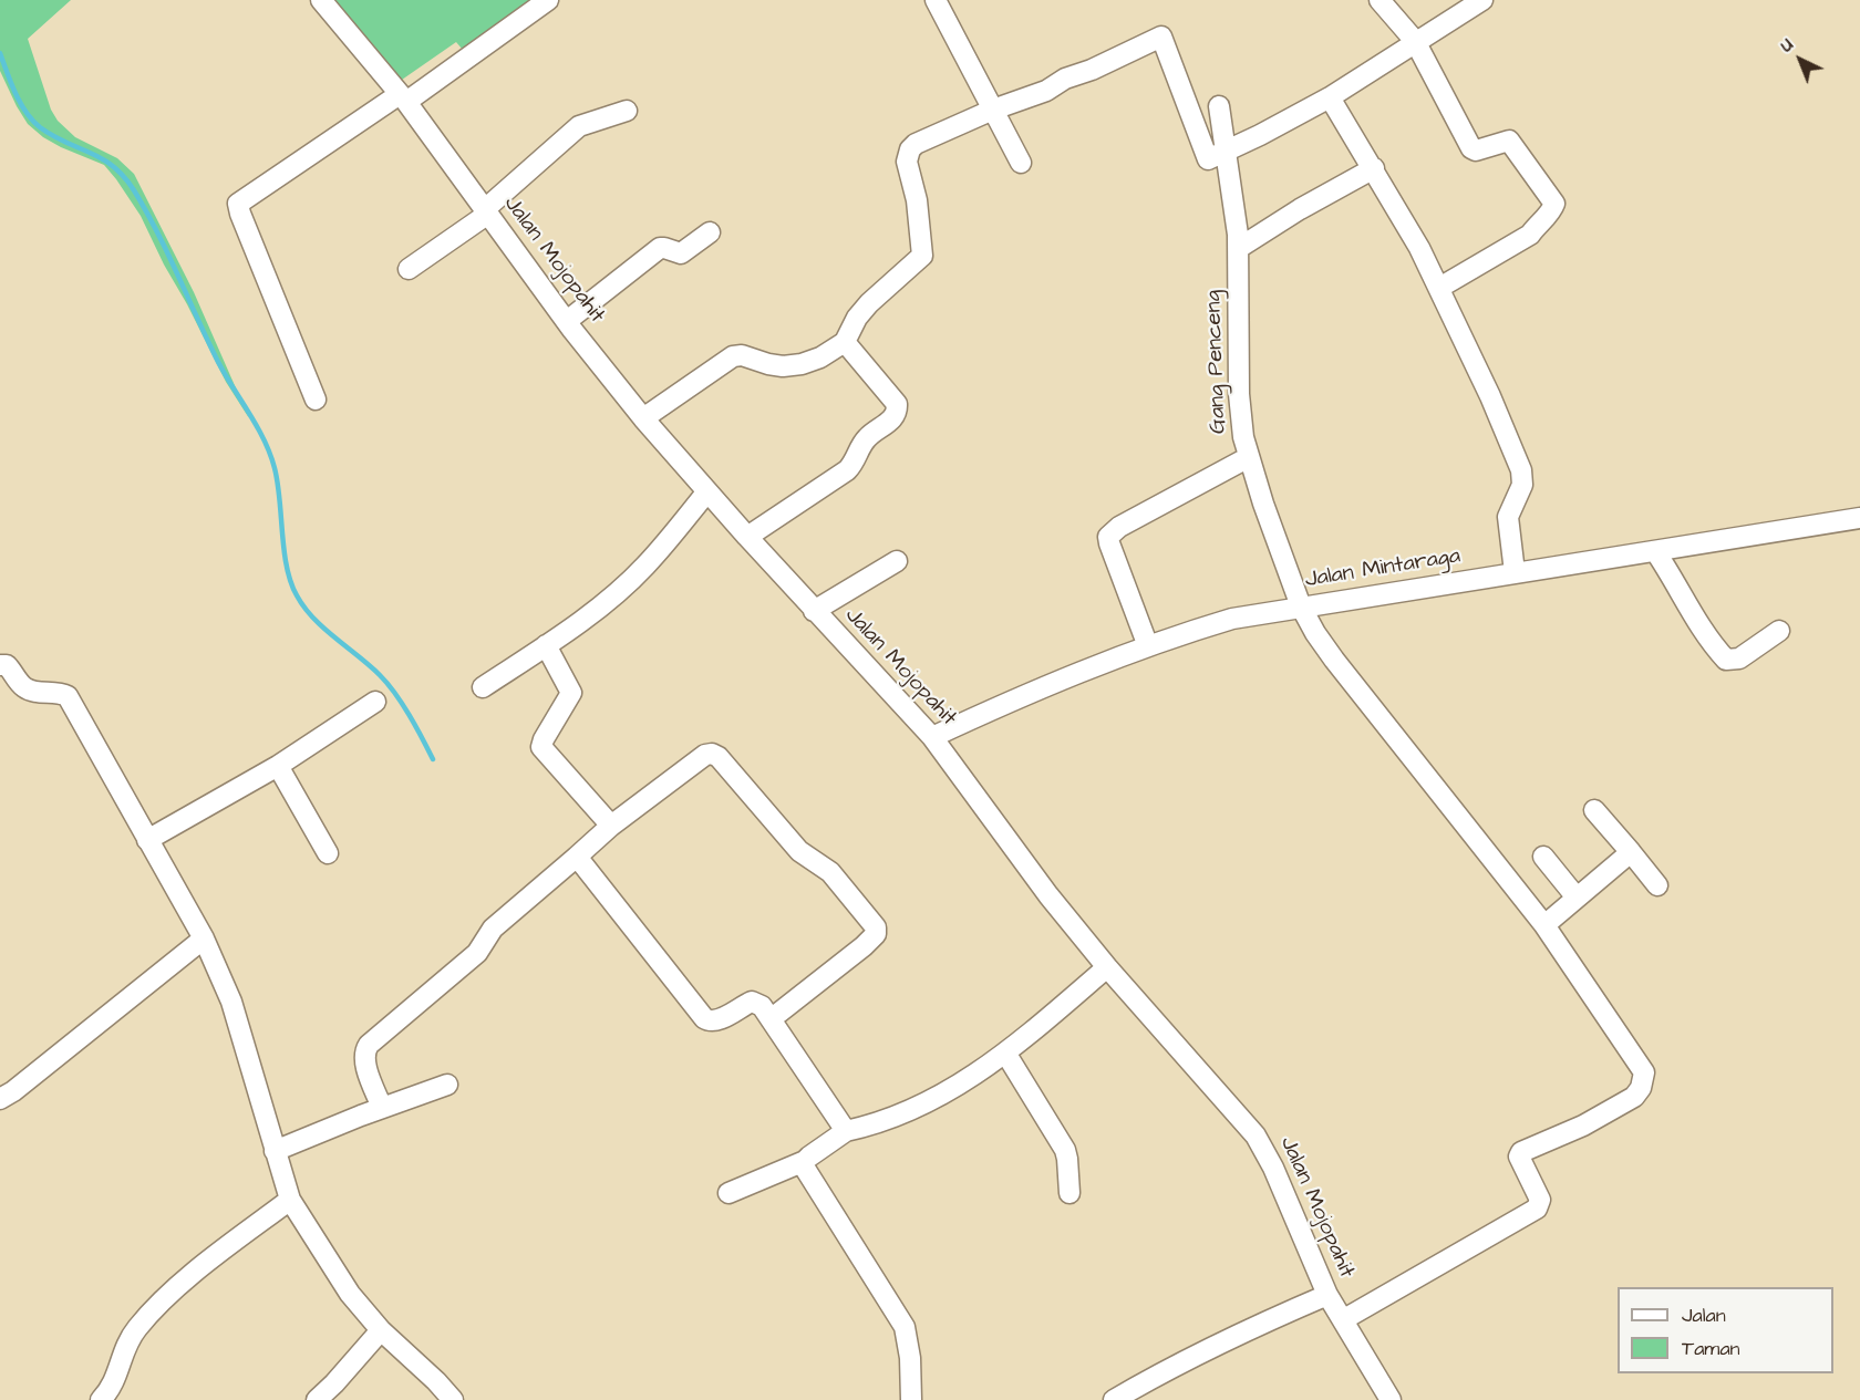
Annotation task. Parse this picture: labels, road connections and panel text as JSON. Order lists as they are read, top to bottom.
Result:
{
  "streets": {
    "street": ["Jalan Mojopahit", "Gang Penceng", "Jalan Mintaraga"]
  },
  "crossings": [
    ["Jalan Mojopahit", "Gang Penceng"],
    ["Jalan Mojopahit", "Jalan Mintaraga"],
    ["Gang Penceng", "Jalan Mintaraga"]
  ],
  "legend": ["Jalan", "Taman"],
  "north": "top left"
}
